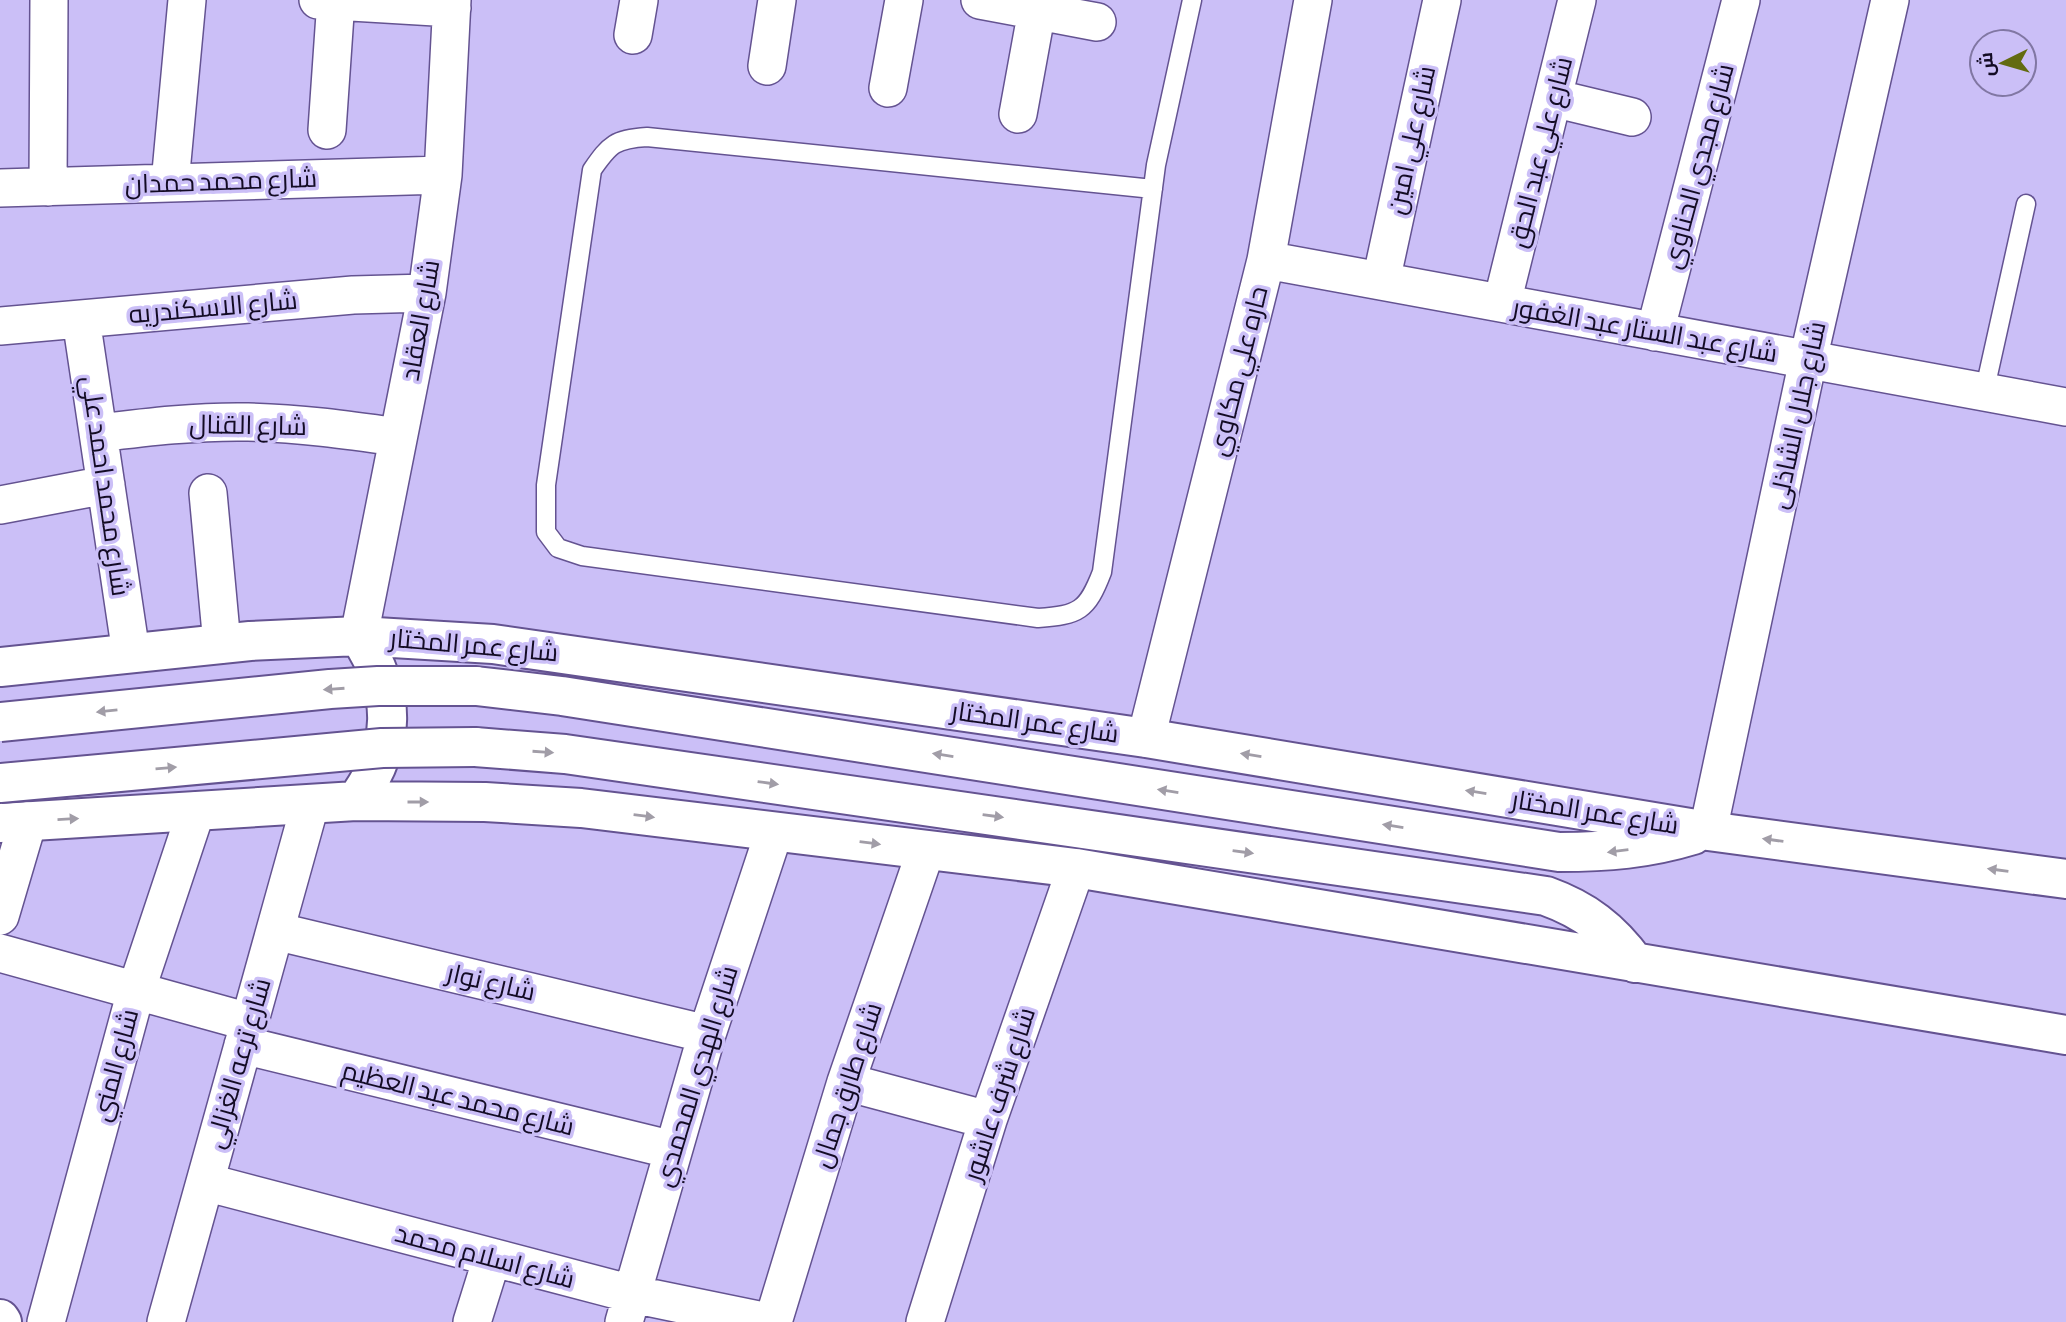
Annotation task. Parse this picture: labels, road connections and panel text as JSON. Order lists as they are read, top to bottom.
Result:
{
  "streets": {
    "main road": ["شارع عمر المختار"],
    "street": [
      "شارع علي امين",
      "شارع علي عبد الحق",
      "شارع مجدي الحناوي",
      "شارع محمد حمدان",
      "شارع الاسكندريه",
      "شارع العقاد",
      "شارع عبد الستار عبد الغفور",
      "حاره علي مكاوي",
      "شارع جلال الشاذلى",
      "شارع القنال",
      "شارع محمد احمد علي",
      "شارع نوار",
      "شارع ترعه الغزالي",
      "شارع المني",
      "شارع الهدي المحمدي",
      "شارع طارق جمال",
      "شارع شرف عاشور",
      "شارع محمد عبد العظيم",
      "شارع اسلام محمد"
    ]
  },
  "crossings": [
    ["شارع علي امين", "شارع عبد الستار عبد الغفور"],
    ["شارع علي عبد الحق", "شارع عبد الستار عبد الغفور"],
    ["شارع مجدي الحناوي", "شارع عبد الستار عبد الغفور"],
    ["شارع محمد حمدان", "شارع العقاد"],
    ["شارع الاسكندريه", "شارع العقاد"],
    ["شارع الاسكندريه", "شارع محمد احمد علي"],
    ["شارع العقاد", "شارع القنال"],
    ["شارع العقاد", "شارع عمر المختار"],
    ["شارع عبد الستار عبد الغفور", "حاره علي مكاوي"],
    ["شارع عبد الستار عبد الغفور", "شارع جلال الشاذلى"],
    ["حاره علي مكاوي", "شارع عمر المختار"],
    ["شارع جلال الشاذلى", "شارع عمر المختار"],
    ["شارع القنال", "شارع محمد احمد علي"],
    ["شارع محمد احمد علي", "شارع عمر المختار"],
    ["شارع نوار", "شارع ترعه الغزالي"],
    ["شارع نوار", "شارع الهدي المحمدي"],
    ["شارع ترعه الغزالي", "شارع محمد عبد العظيم"],
    ["شارع ترعه الغزالي", "شارع اسلام محمد"],
    ["شارع المني", "شارع محمد عبد العظيم"],
    ["شارع الهدي المحمدي", "شارع محمد عبد العظيم"],
    ["شارع الهدي المحمدي", "شارع اسلام محمد"],
    ["شارع طارق جمال", "شارع اسلام محمد"]
  ],
  "north": "left"
}
